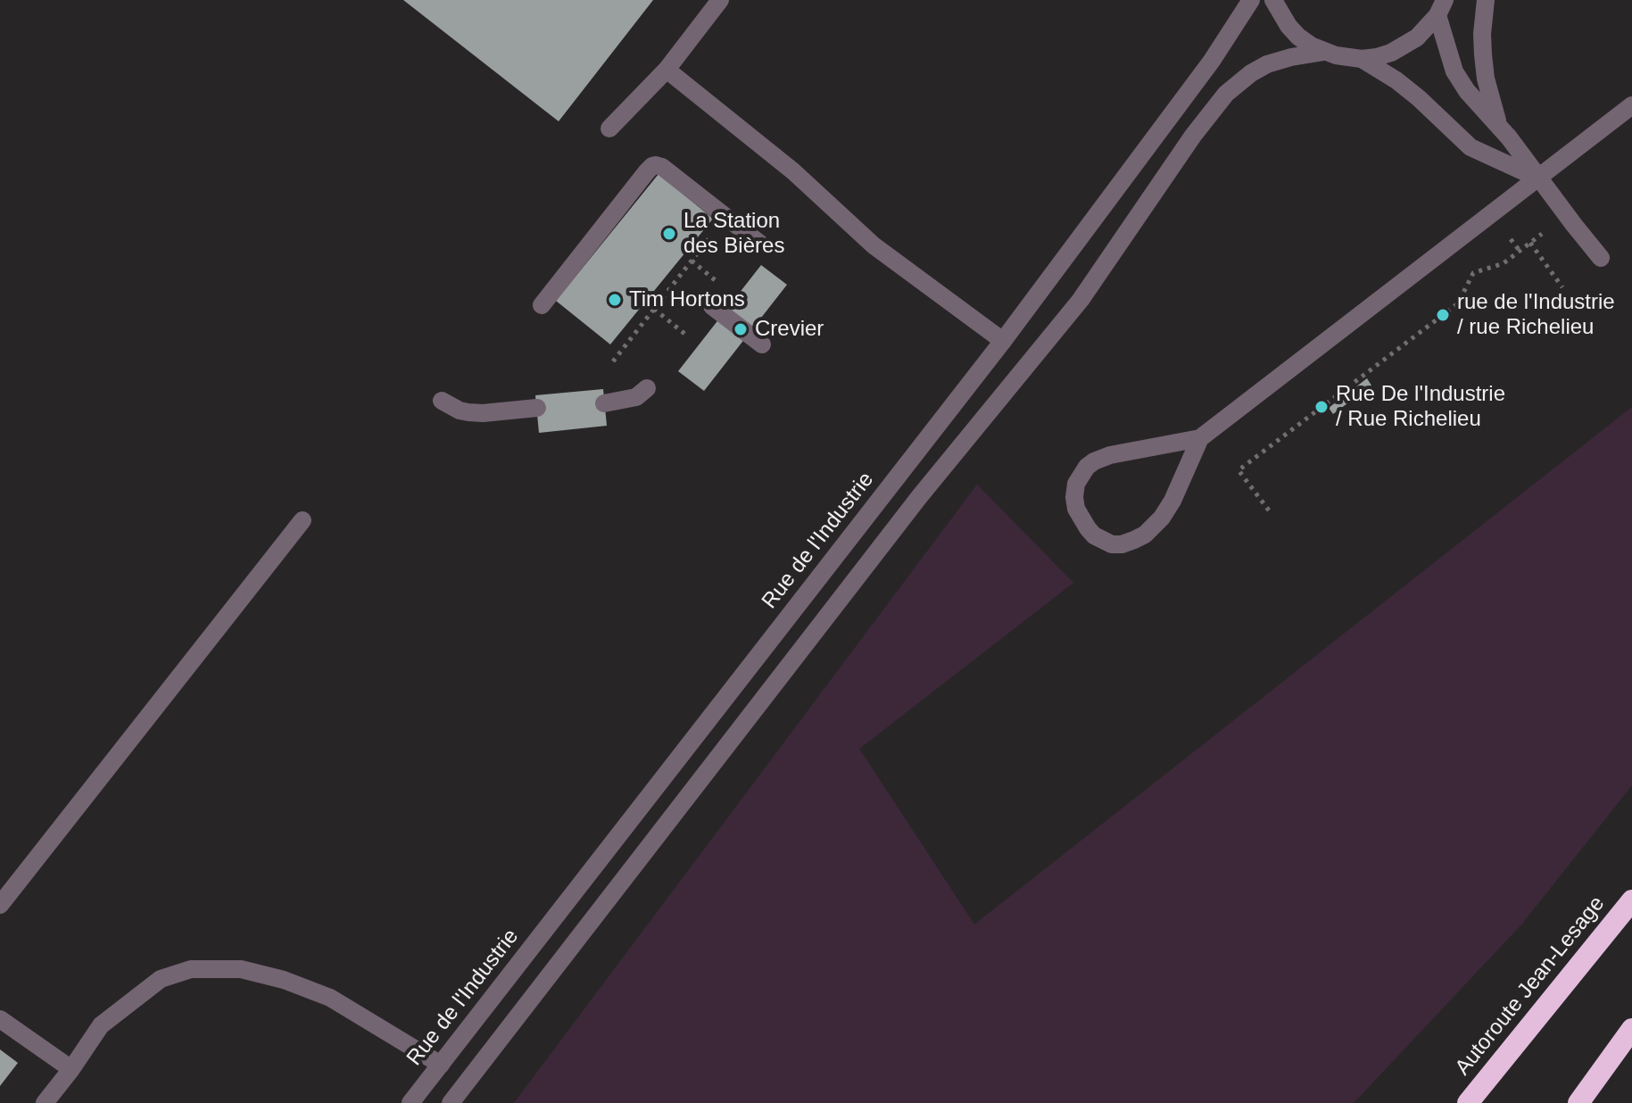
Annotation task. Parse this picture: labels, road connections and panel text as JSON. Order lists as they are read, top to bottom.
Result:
{
  "streets": {
    "highway": ["Autoroute Jean-Lesage"],
    "street": ["Rue de l'Industrie"]
  },
  "places": [
    "La Station des Bières",
    "Tim Hortons",
    "rue de l'Industrie / rue Richelieu",
    "Crevier",
    "Rue De l'Industrie / Rue Richelieu"
  ]
}
